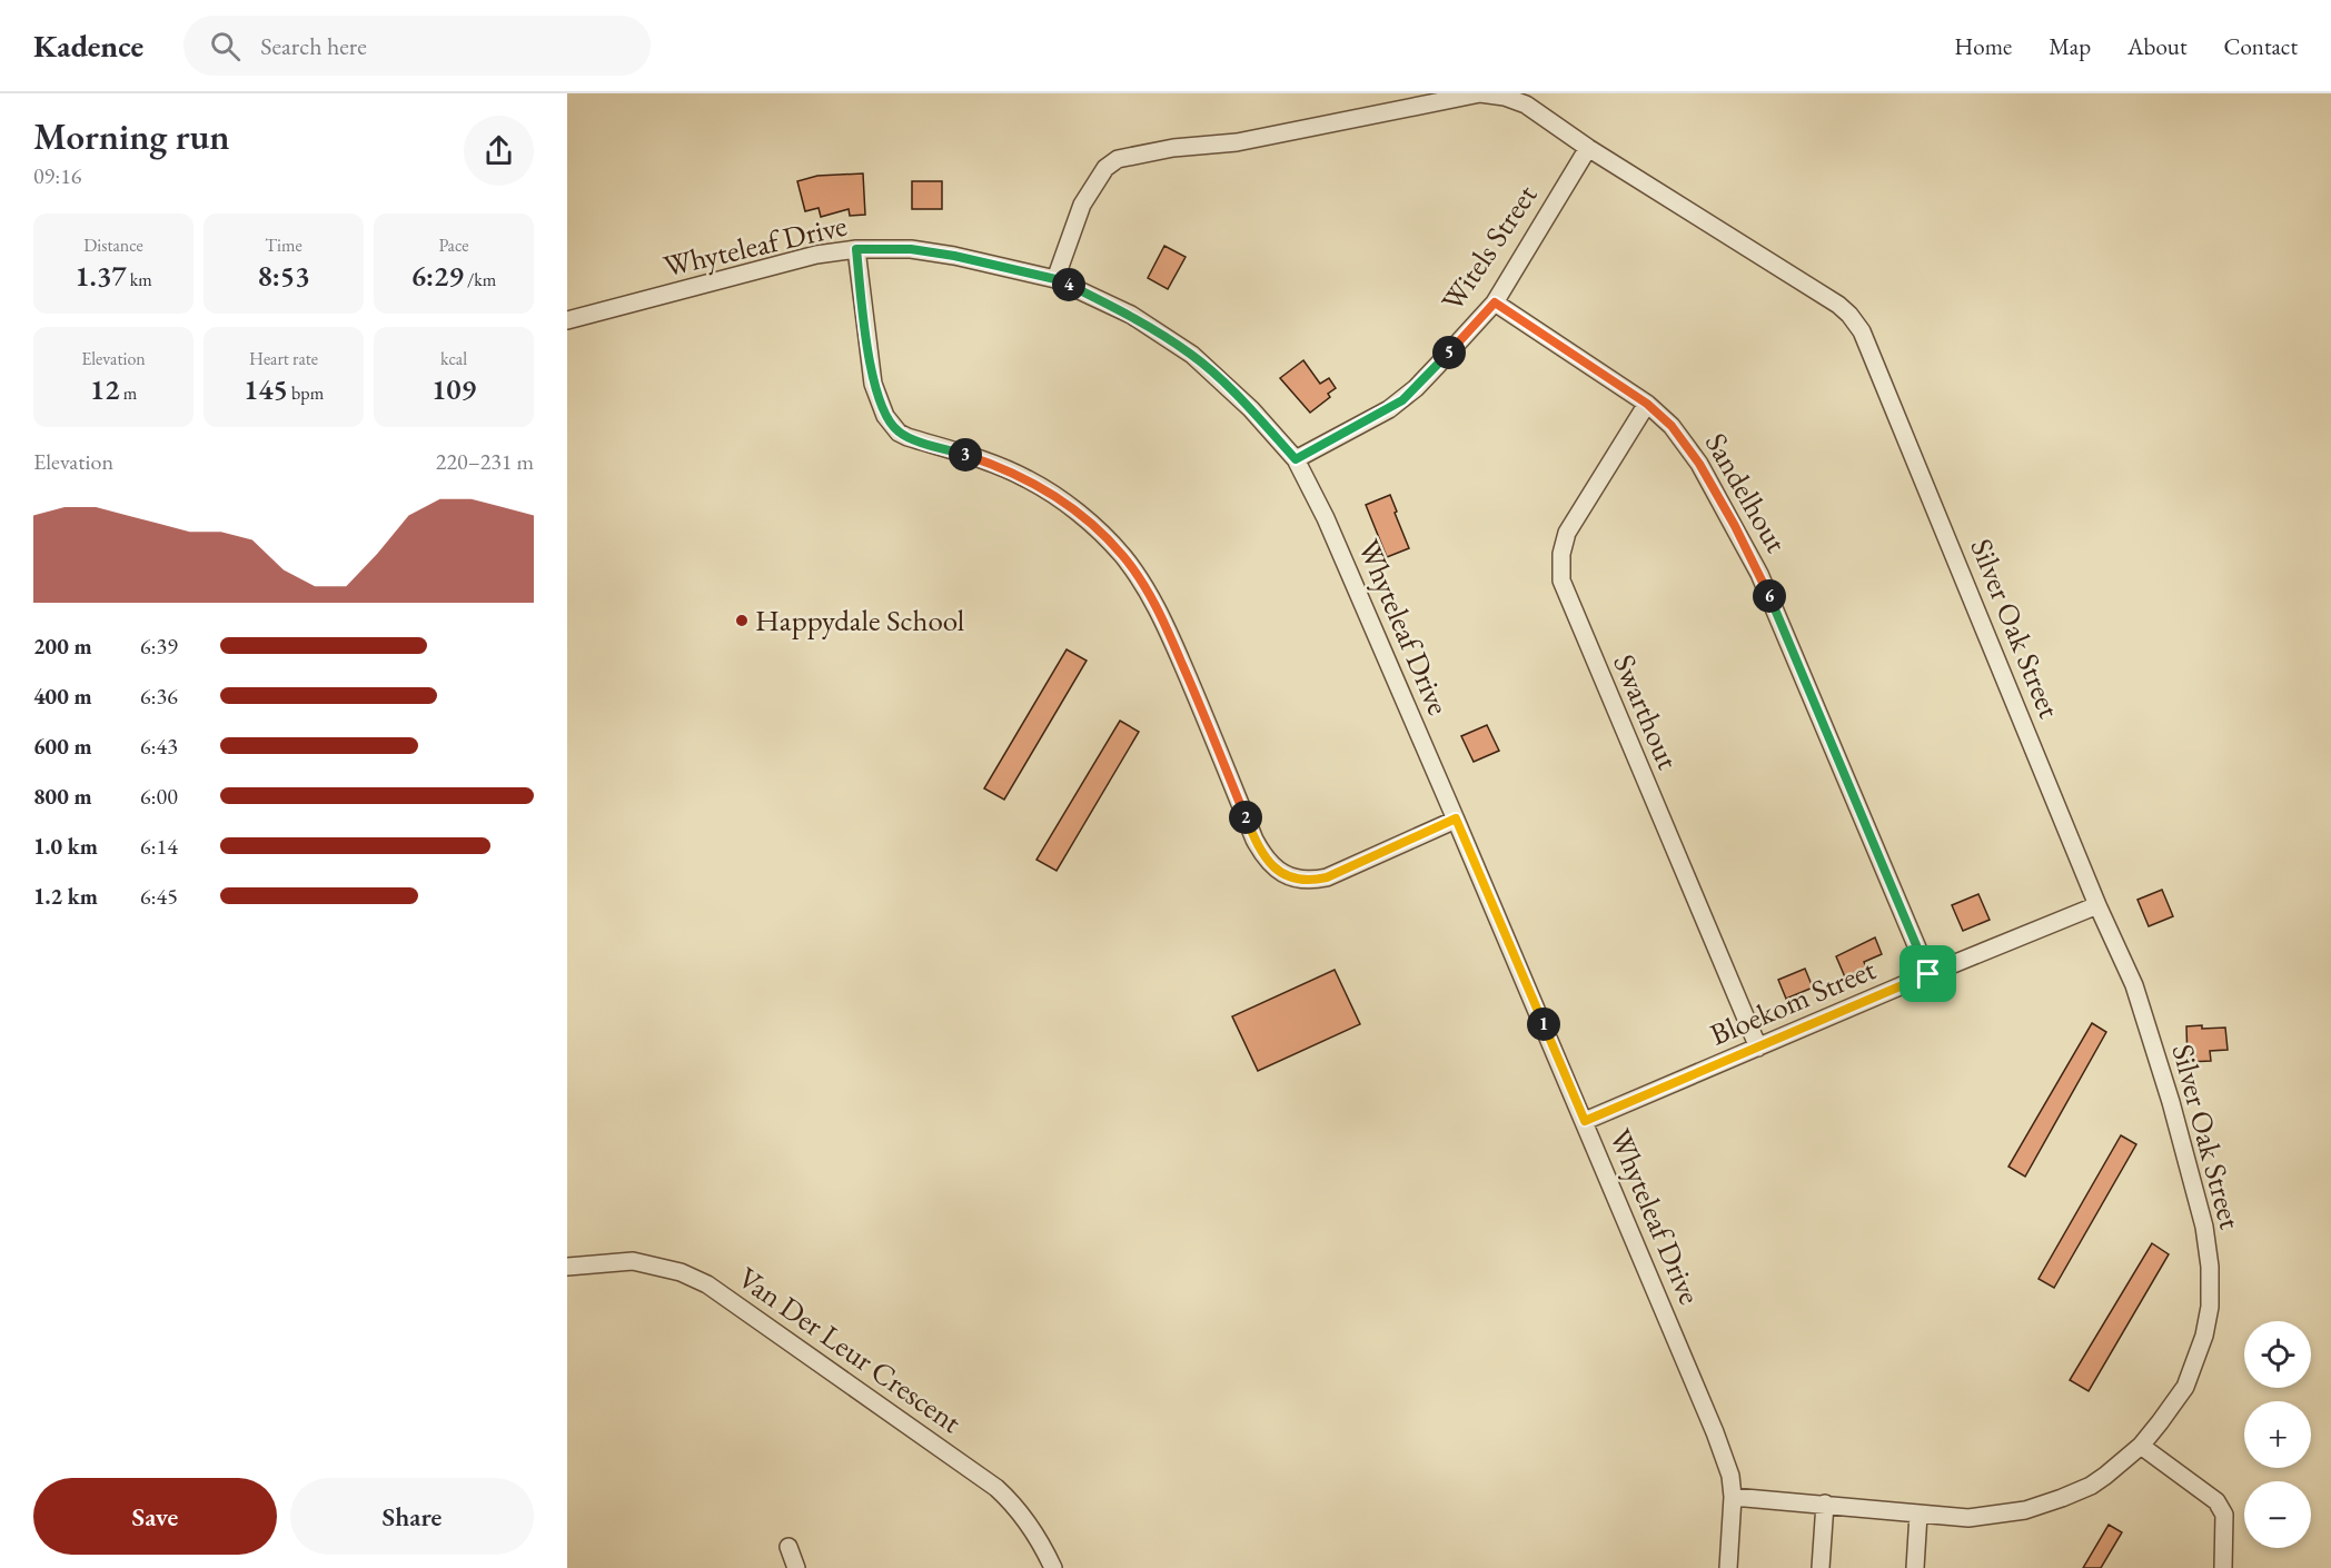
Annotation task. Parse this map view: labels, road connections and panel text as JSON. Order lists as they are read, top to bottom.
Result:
{
  "streets": {
    "street": [
      "Whyteleaf Drive",
      "Witels Street",
      "Sandelhout",
      "Silver Oak Street",
      "Swarthout",
      "Bloekom Street",
      "Van Der Leur Crescent"
    ]
  },
  "crossings": [
    ["Whyteleaf Drive", "Witels Street"],
    ["Whyteleaf Drive", "Silver Oak Street"],
    ["Whyteleaf Drive", "Bloekom Street"],
    ["Witels Street", "Sandelhout"],
    ["Witels Street", "Silver Oak Street"],
    ["Sandelhout", "Swarthout"],
    ["Sandelhout", "Bloekom Street"],
    ["Silver Oak Street", "Bloekom Street"],
    ["Swarthout", "Bloekom Street"]
  ],
  "places": ["Happydale School"],
  "page": {
    "header": "Kadence",
    "search": "Search here",
    "nav": [
      "Home",
      "Map",
      "About",
      "Contact"
    ],
    "heading": ["Morning run", "09:16"],
    "stats": [
      ["Distance", "1.37 km"],
      ["Time", "8:53"],
      ["Pace", "6:29 /km"],
      ["Elevation", "12 m"],
      ["Heart rate", "145 bpm"],
      ["kcal", "109"]
    ],
    "pins": [
      "4",
      "5",
      "3",
      "6",
      "2",
      "1"
    ],
    "chart": ["Elevation", "220–231 m"],
    "list": [
      {
        "name": "200 m",
        "note": "6:39"
      },
      {
        "name": "400 m",
        "note": "6:36"
      },
      {
        "name": "600 m",
        "note": "6:43"
      },
      {
        "name": "800 m",
        "note": "6:00"
      },
      {
        "name": "1.0 km",
        "note": "6:14"
      },
      {
        "name": "1.2 km",
        "note": "6:45"
      }
    ],
    "map_buttons": ["+", "−"],
    "buttons": ["Save", "Share"]
  }
}
